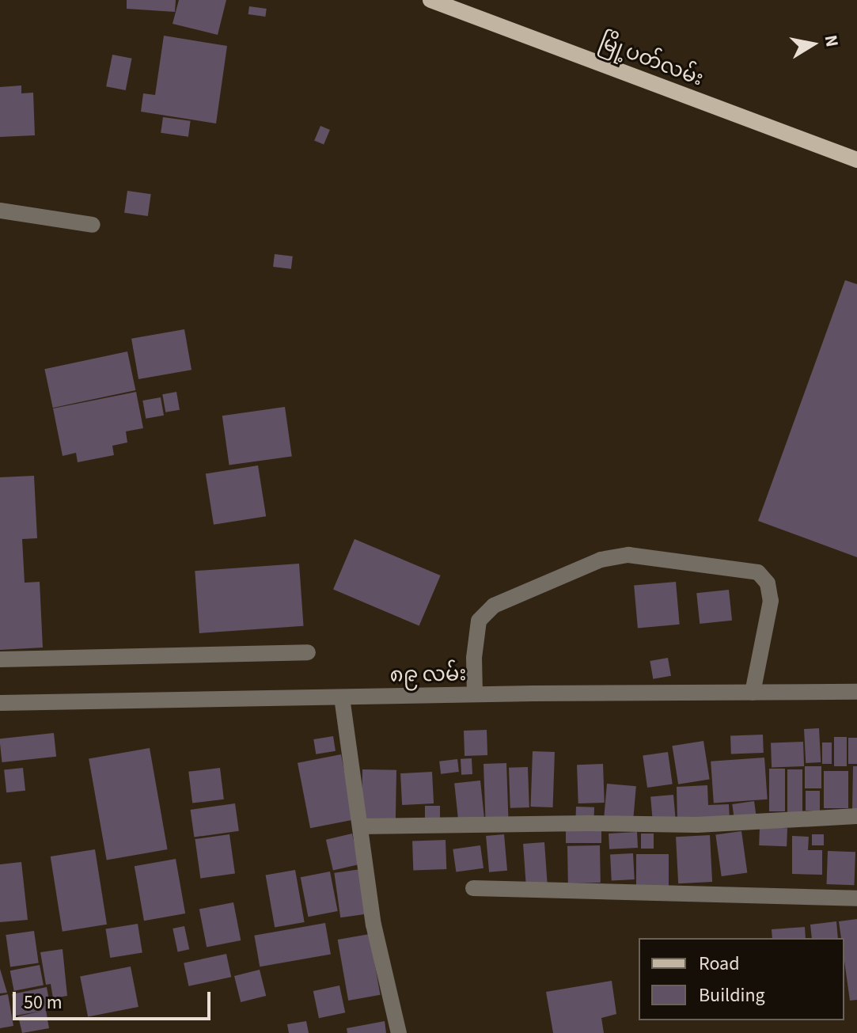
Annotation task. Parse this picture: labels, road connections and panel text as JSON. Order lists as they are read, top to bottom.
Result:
{
  "streets": {
    "main road": ["မြို့ပတ်လမ်း"],
    "street": ["၈၉ လမ်း"]
  },
  "legend": ["Road", "Building"],
  "scale_bar": "50 m",
  "north": "right"
}
